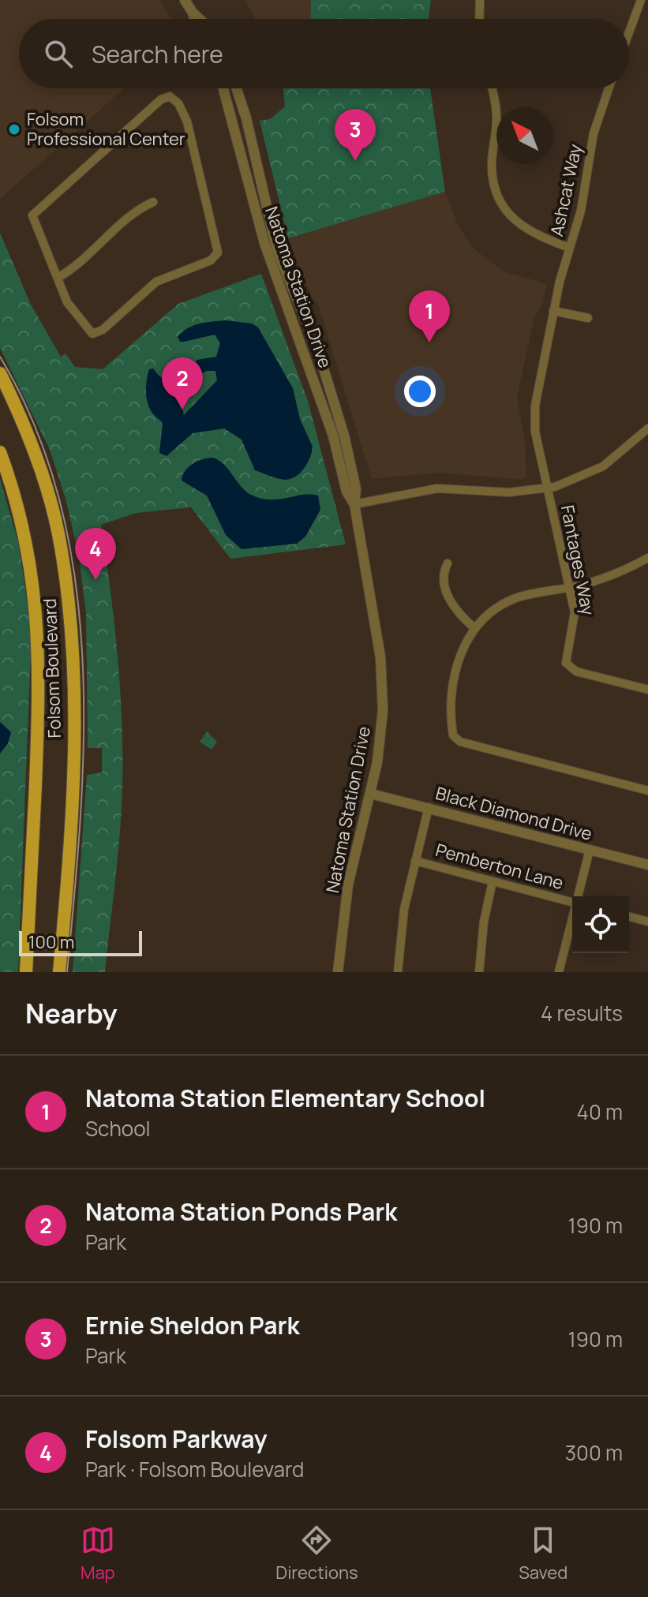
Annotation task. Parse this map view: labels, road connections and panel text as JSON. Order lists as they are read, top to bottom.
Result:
{
  "streets": {
    "main road": ["Folsom Boulevard"],
    "street": [
      "Ashcat Way",
      "Natoma Station Drive",
      "Fantages Way",
      "Black Diamond Drive",
      "Pemberton Lane"
    ]
  },
  "crossings": [
    ["Ashcat Way", "Fantages Way"],
    ["Natoma Station Drive", "Black Diamond Drive"]
  ],
  "places": ["Folsom Professional Center"],
  "scale_bar": "100 m",
  "north": "top left",
  "page": {
    "search": "Search here",
    "pins": [
      "3",
      "1",
      "2",
      "4"
    ],
    "scale": "100 m",
    "heading": ["Nearby", "4 results"],
    "list": [
      {
        "mark": "1",
        "name": "Natoma Station Elementary School",
        "note": "School",
        "value": "40 m"
      },
      {
        "mark": "2",
        "name": "Natoma Station Ponds Park",
        "note": "Park",
        "value": "190 m"
      },
      {
        "mark": "3",
        "name": "Ernie Sheldon Park",
        "note": "Park",
        "value": "190 m"
      },
      {
        "mark": "4",
        "name": "Folsom Parkway",
        "note": "Park · Folsom Boulevard",
        "value": "300 m"
      }
    ],
    "nav": ["Map", "Directions", "Saved"]
  }
}
